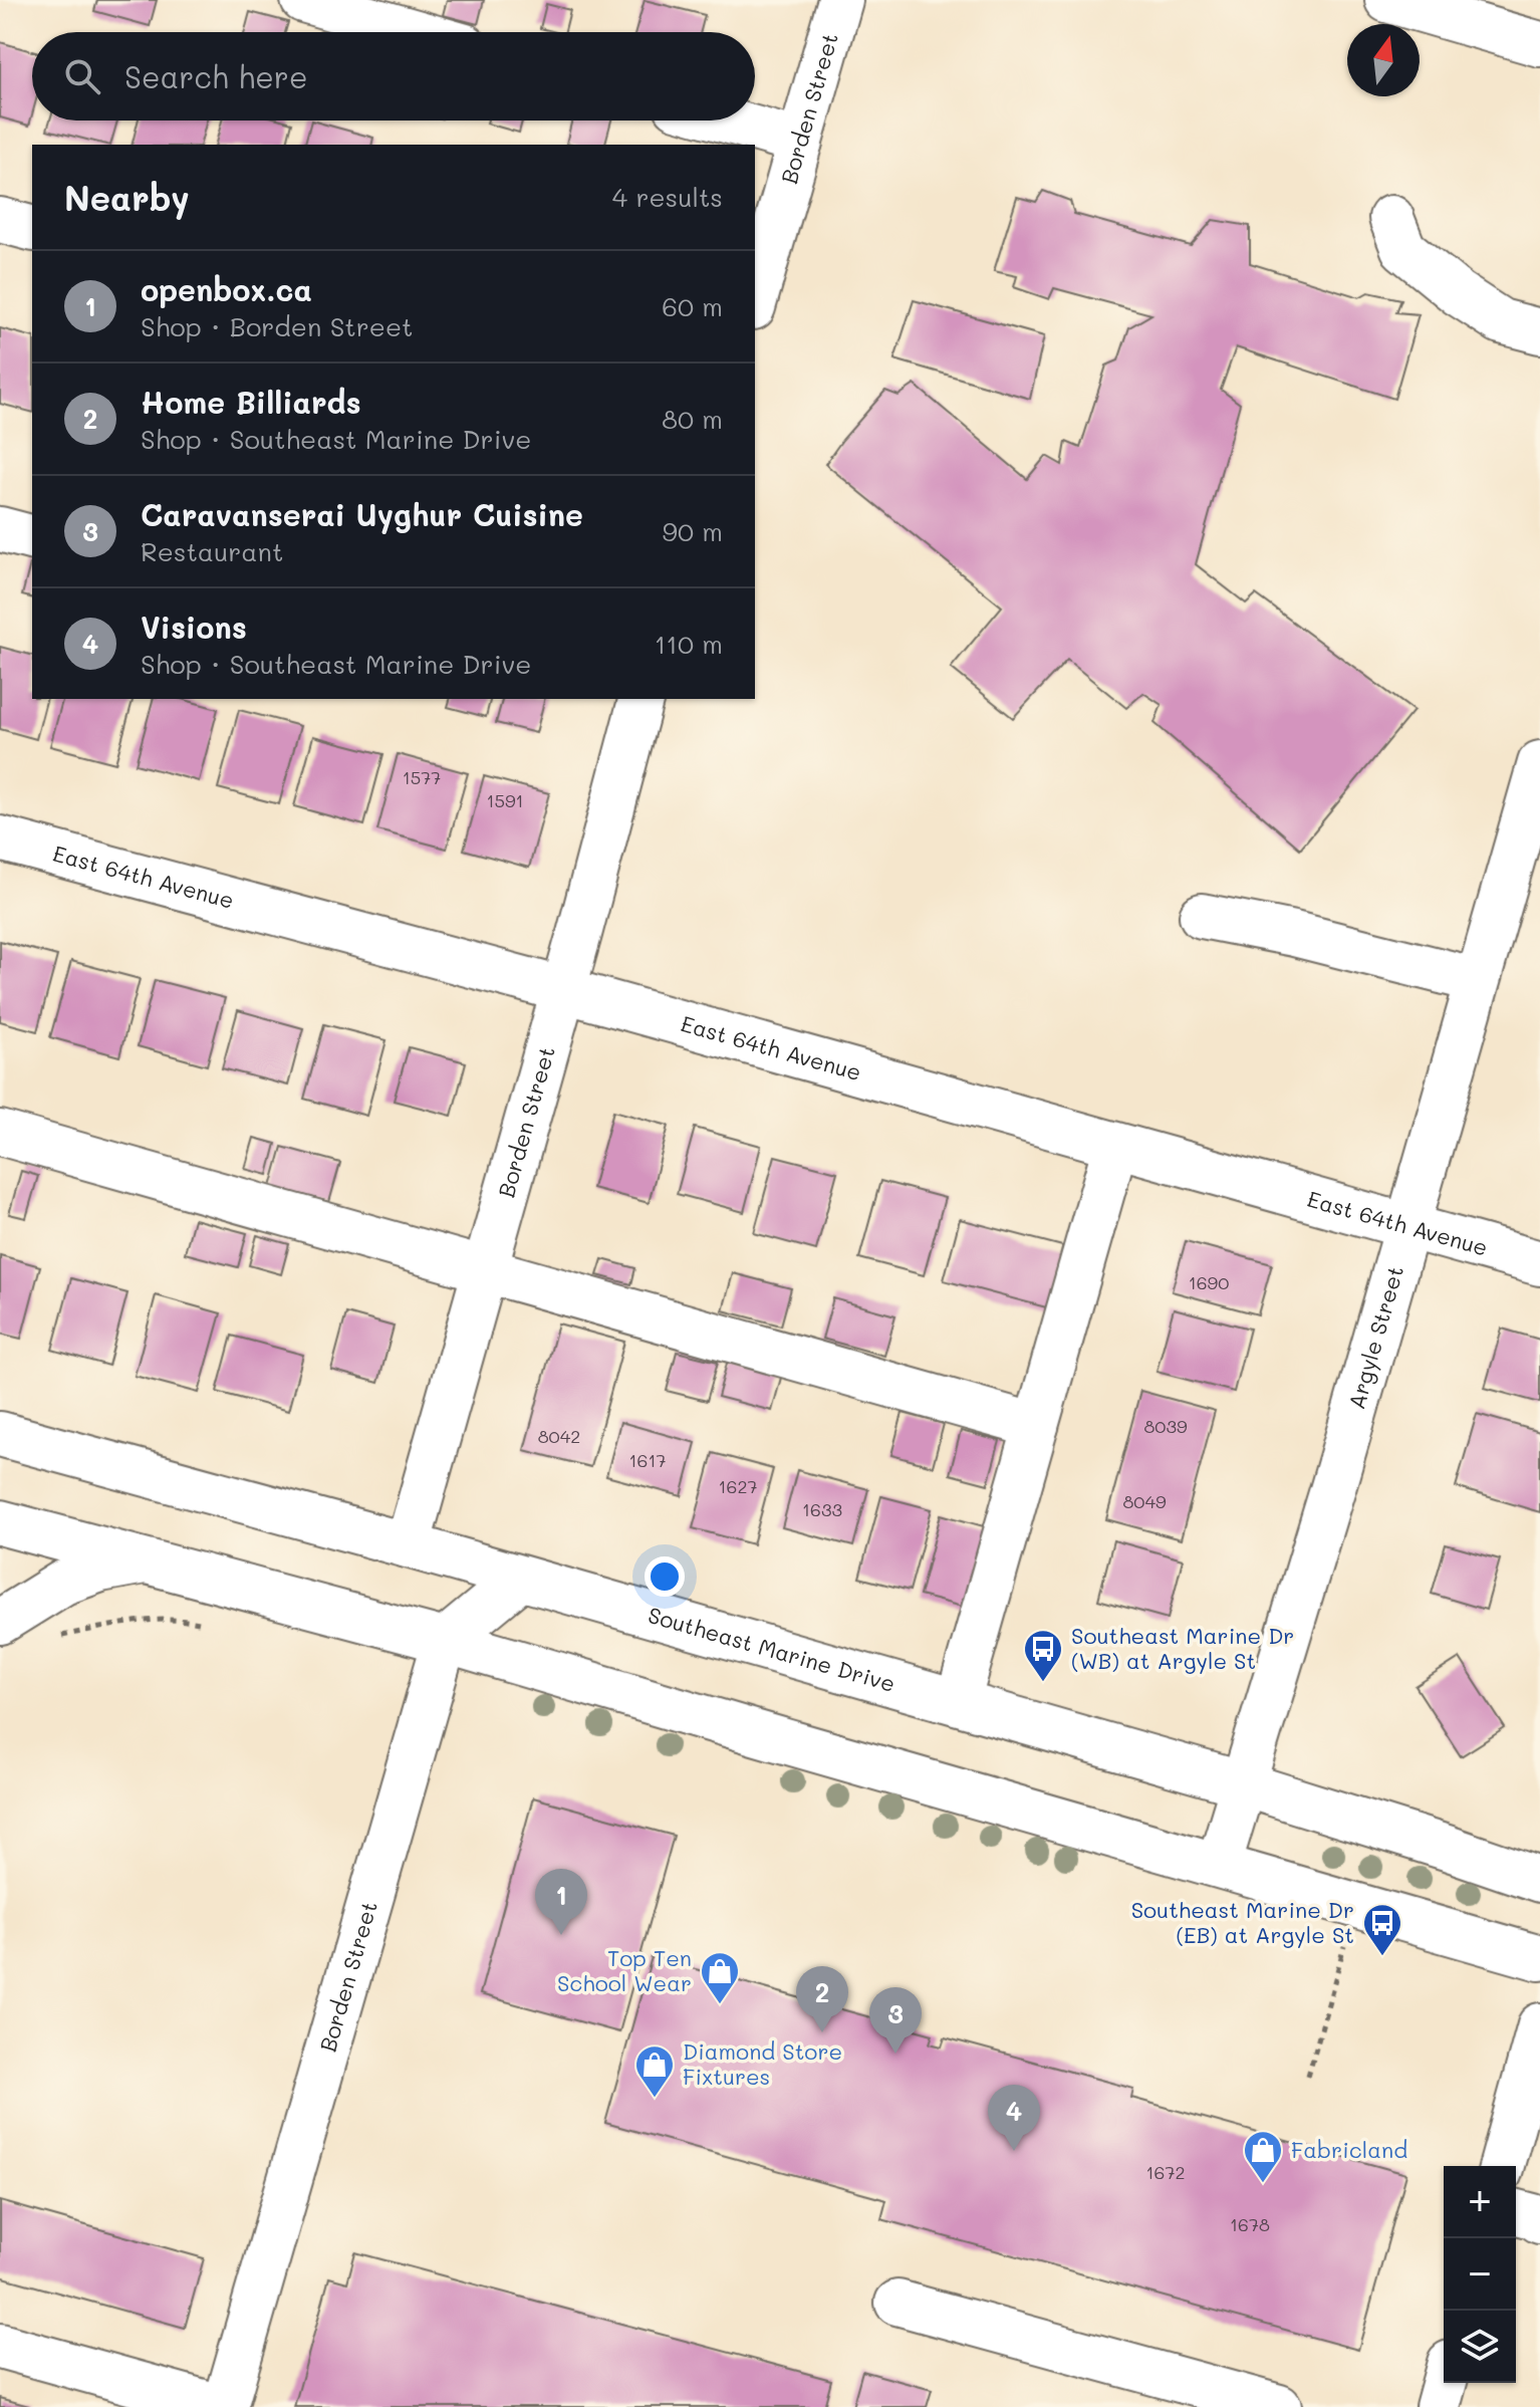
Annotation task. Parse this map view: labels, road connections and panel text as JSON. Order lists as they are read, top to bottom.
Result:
{
  "streets": {
    "main road": [
      "Borden Street",
      "East 64th Avenue",
      "Argyle Street",
      "Southeast Marine Drive"
    ]
  },
  "crossings": [
    ["Borden Street", "East 64th Avenue"],
    ["Borden Street", "Southeast Marine Drive"],
    ["East 64th Avenue", "Argyle Street"],
    ["Argyle Street", "Southeast Marine Drive"]
  ],
  "places": {
    "bus stop": ["Southeast Marine Dr (WB) at Argyle St", "Southeast Marine Dr (EB) at Argyle St"],
    "shop": ["Top Ten School Wear", "Diamond Store Fixtures", "Fabricland"]
  },
  "house_numbers": [
    "1577",
    "1591",
    "1690",
    "8039",
    "8042",
    "1617",
    "1627",
    "8049",
    "1633",
    "1672",
    "1678"
  ],
  "north": "top",
  "page": {
    "search": "Search here",
    "heading": ["Nearby", "4 results"],
    "list": [
      {
        "mark": "1",
        "name": "openbox.ca",
        "note": "Shop · Borden Street",
        "value": "60 m"
      },
      {
        "mark": "2",
        "name": "Home Billiards",
        "note": "Shop · Southeast Marine Drive",
        "value": "80 m"
      },
      {
        "mark": "3",
        "name": "Caravanserai Uyghur Cuisine",
        "note": "Restaurant",
        "value": "90 m"
      },
      {
        "mark": "4",
        "name": "Visions",
        "note": "Shop · Southeast Marine Drive",
        "value": "110 m"
      }
    ],
    "pins": [
      "1",
      "2",
      "3",
      "4"
    ],
    "map_buttons": ["+", "−"]
  }
}
